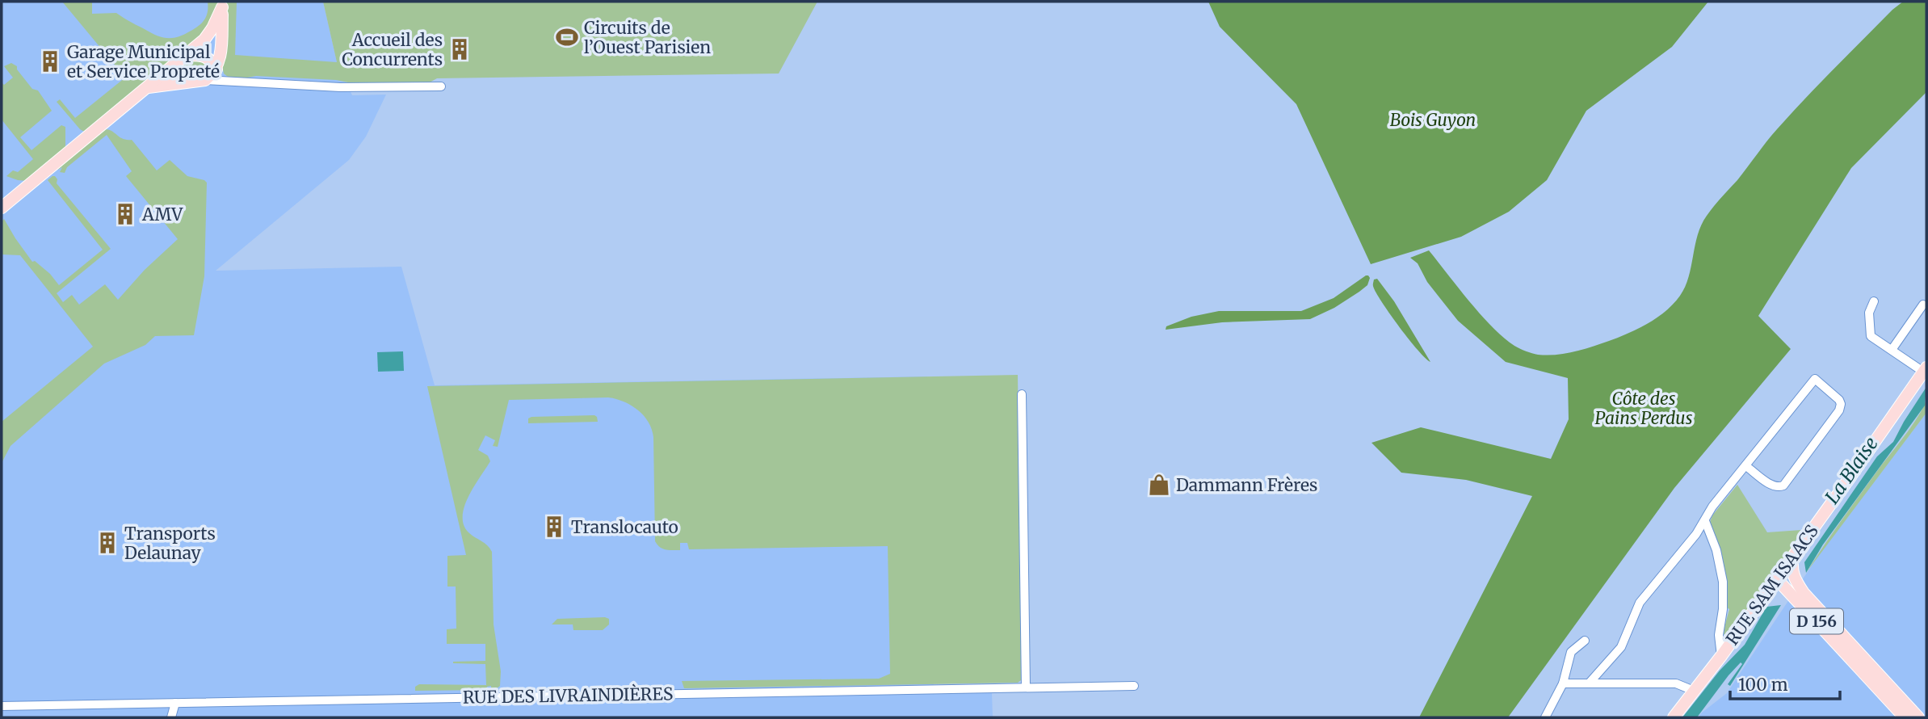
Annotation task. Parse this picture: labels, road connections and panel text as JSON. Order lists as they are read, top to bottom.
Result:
{
  "streets": {
    "main road": ["RUE SAM ISAACS", "D 156"],
    "street": ["RUE DES LIVRAINDIÈRES"]
  },
  "crossings": [
    ["RUE SAM ISAACS", "D 156"]
  ],
  "water": ["La Blaise"],
  "parks": ["Bois Guyon", "Côte des Pains Perdus"],
  "places": {
    "sports": ["Circuits de l’Ouest Parisien"],
    "building": [
      "Accueil des Concurrents",
      "Garage Municipal et Service Propreté",
      "AMV",
      "Translocauto",
      "Transports Delaunay"
    ],
    "shop": ["Dammann Frères"]
  },
  "scale_bar": "100 m"
}
